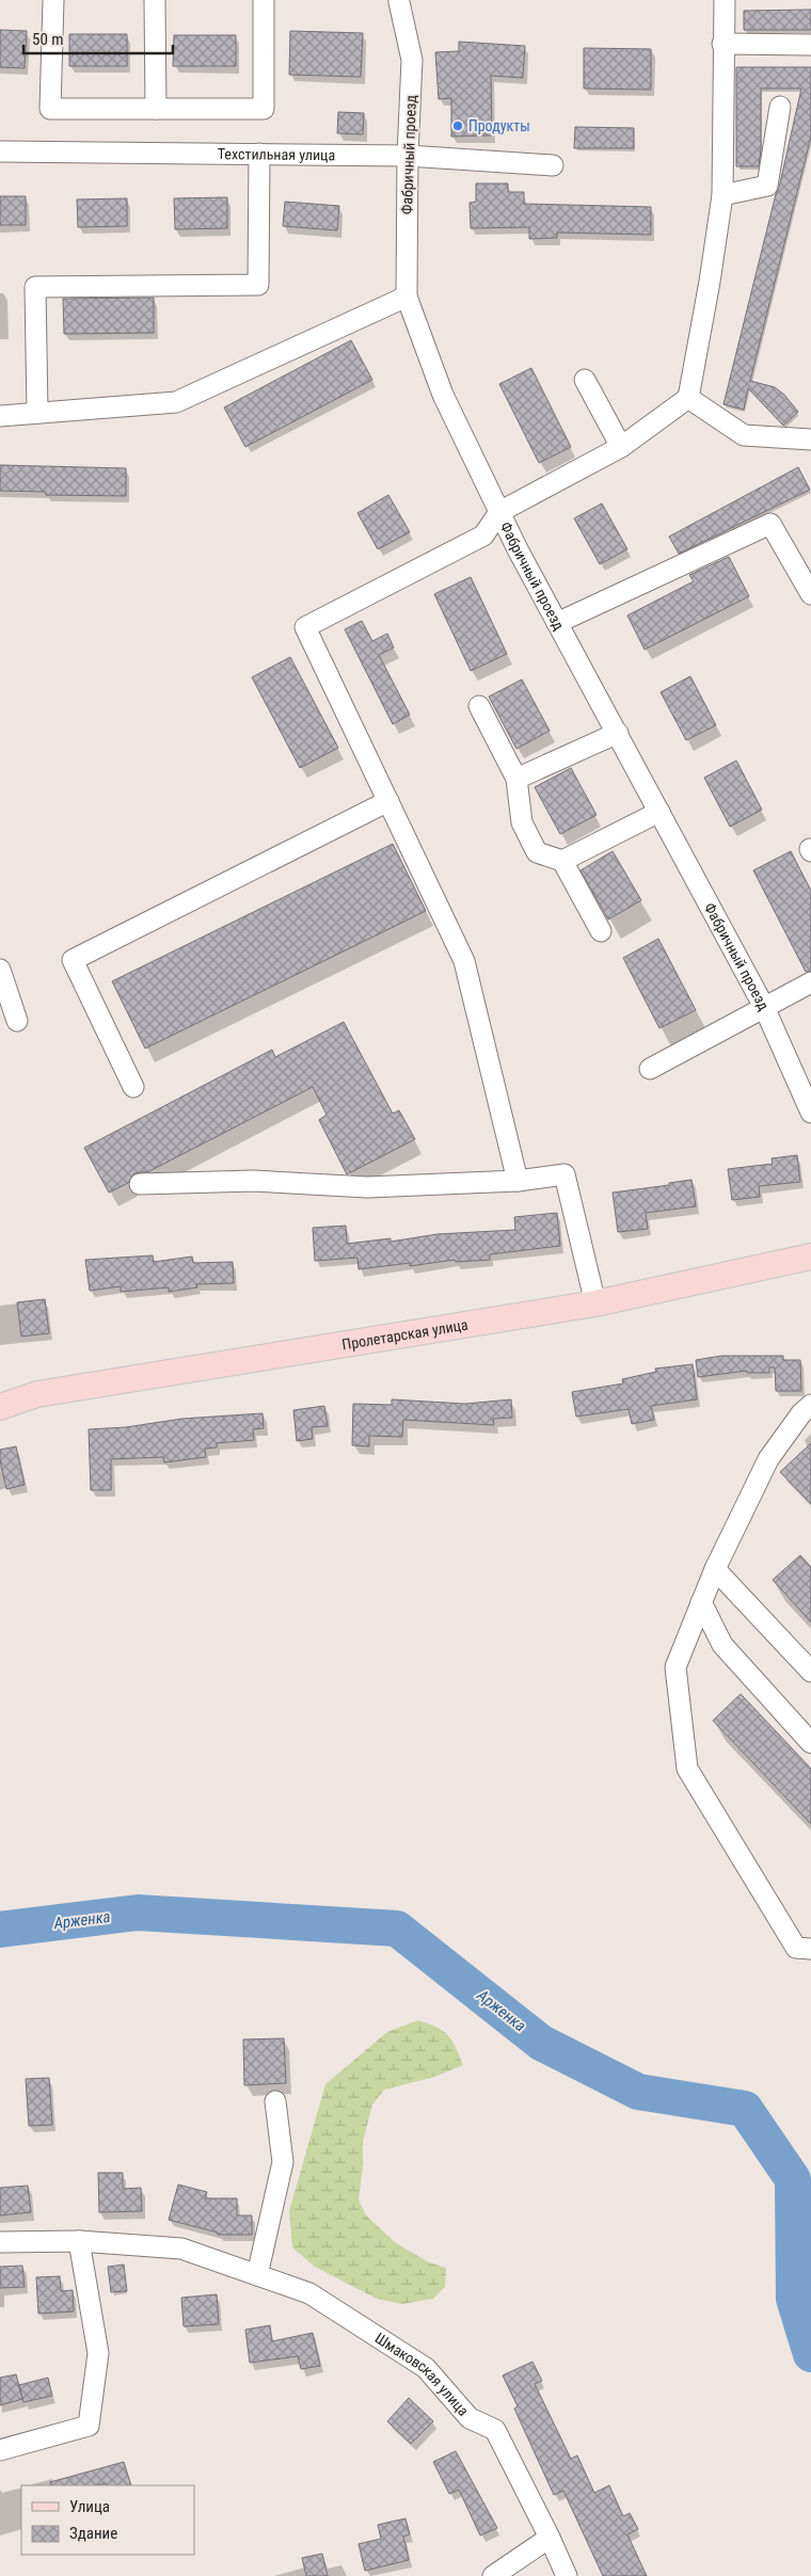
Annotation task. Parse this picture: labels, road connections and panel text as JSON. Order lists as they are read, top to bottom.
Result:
{
  "streets": {
    "main road": ["Пролетарская улица"],
    "street": ["Техстильная улица", "Фабричный проезд", "Шмаковская улица"]
  },
  "crossings": [
    ["Техстильная улица", "Фабричный проезд"]
  ],
  "water": ["Арженка"],
  "places": ["Продукты"],
  "legend": ["Улица", "Здание"],
  "scale_bar": "50 m"
}
